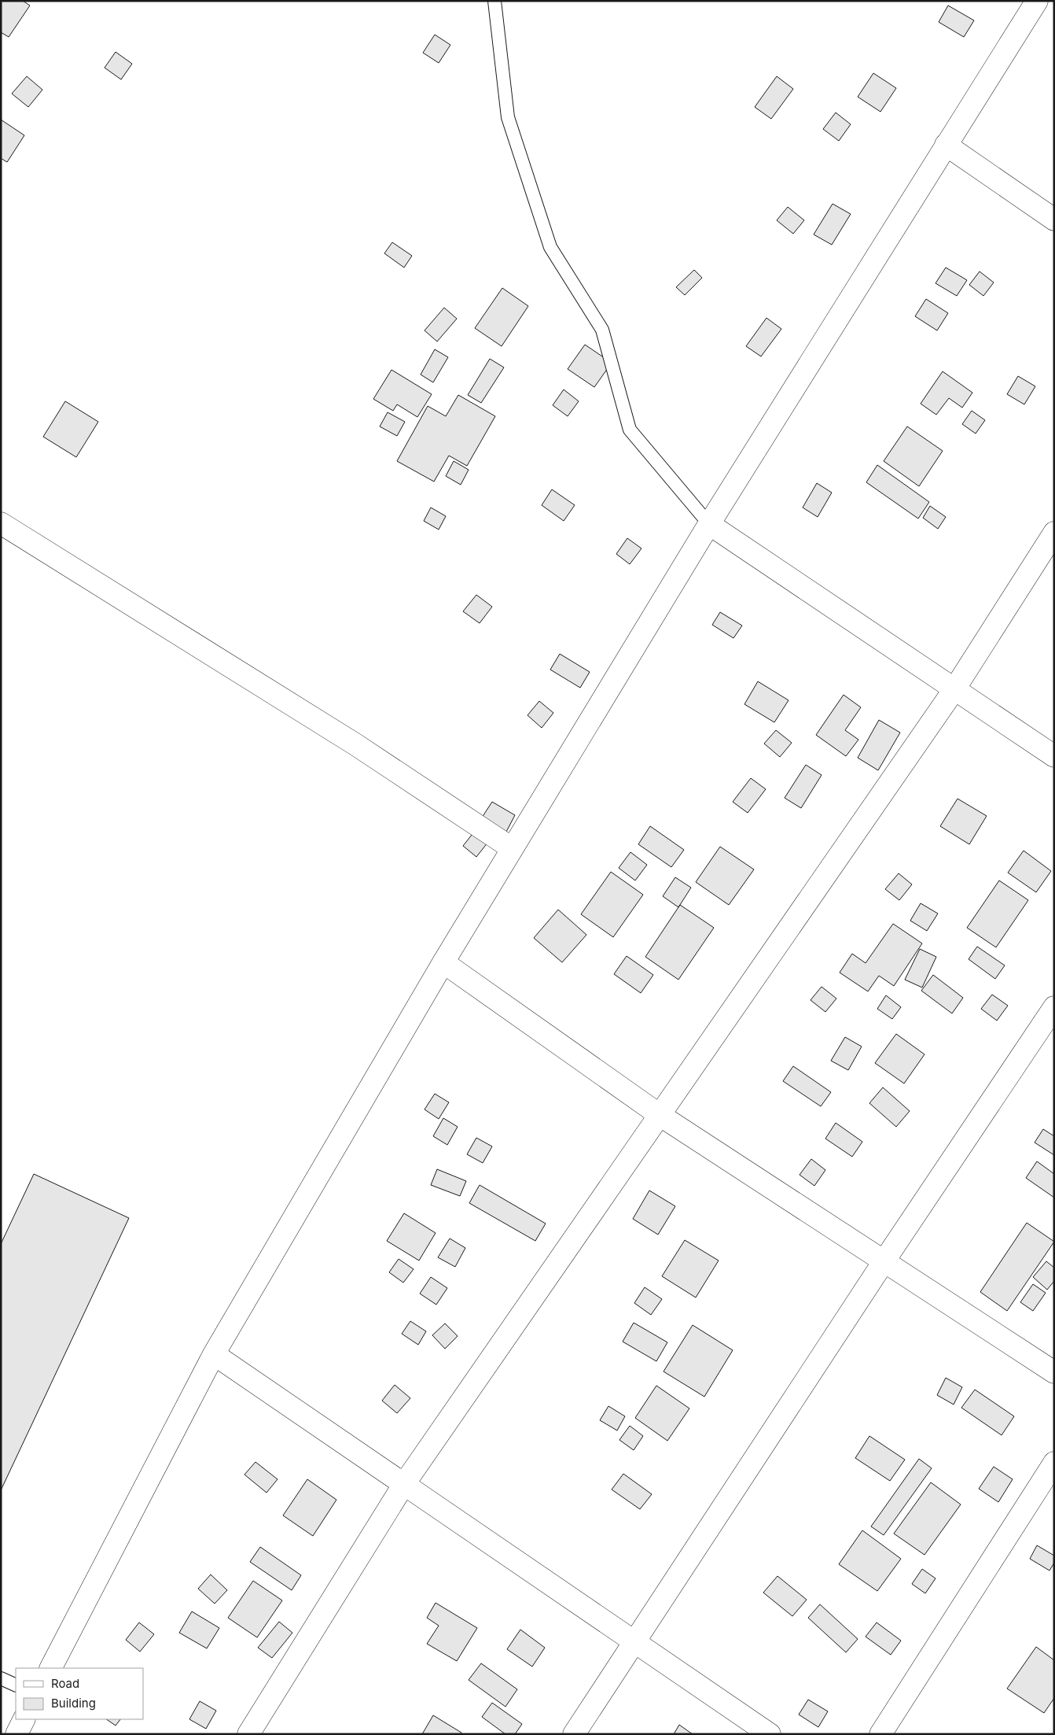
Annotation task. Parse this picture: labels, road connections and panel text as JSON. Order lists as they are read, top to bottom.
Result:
{
  "legend": ["Road", "Building"]
}
